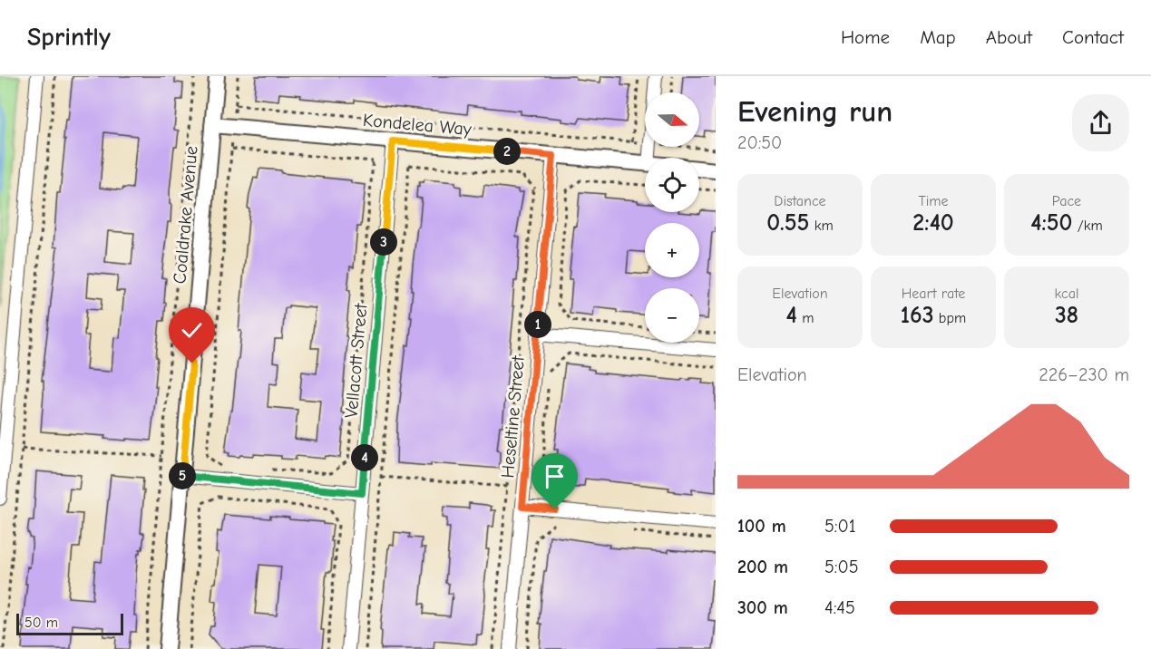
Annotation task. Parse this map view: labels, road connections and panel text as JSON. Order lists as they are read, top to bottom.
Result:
{
  "streets": {
    "street": [
      "Kondelea Way",
      "Coaldrake Avenue",
      "Vellacott Street",
      "Heseltine Street"
    ]
  },
  "crossings": [
    ["Kondelea Way", "Coaldrake Avenue"],
    ["Kondelea Way", "Vellacott Street"],
    ["Kondelea Way", "Heseltine Street"]
  ],
  "scale_bar": "50 m",
  "north": "right",
  "page": {
    "header": "Sprintly",
    "nav": [
      "Home",
      "Map",
      "About",
      "Contact"
    ],
    "heading": ["Evening run", "20:50"],
    "map_buttons": ["+", "−"],
    "pins": [
      "2",
      "3",
      "1",
      "4",
      "5"
    ],
    "stats": [
      ["Distance", "0.55 km"],
      ["Time", "2:40"],
      ["Pace", "4:50 /km"],
      ["Elevation", "4 m"],
      ["Heart rate", "163 bpm"],
      ["kcal", "38"]
    ],
    "chart": ["Elevation", "226–230 m"],
    "list": [
      {
        "name": "100 m",
        "note": "5:01"
      },
      {
        "name": "200 m",
        "note": "5:05"
      },
      {
        "name": "300 m",
        "note": "4:45"
      }
    ],
    "scale": "50 m"
  }
}
